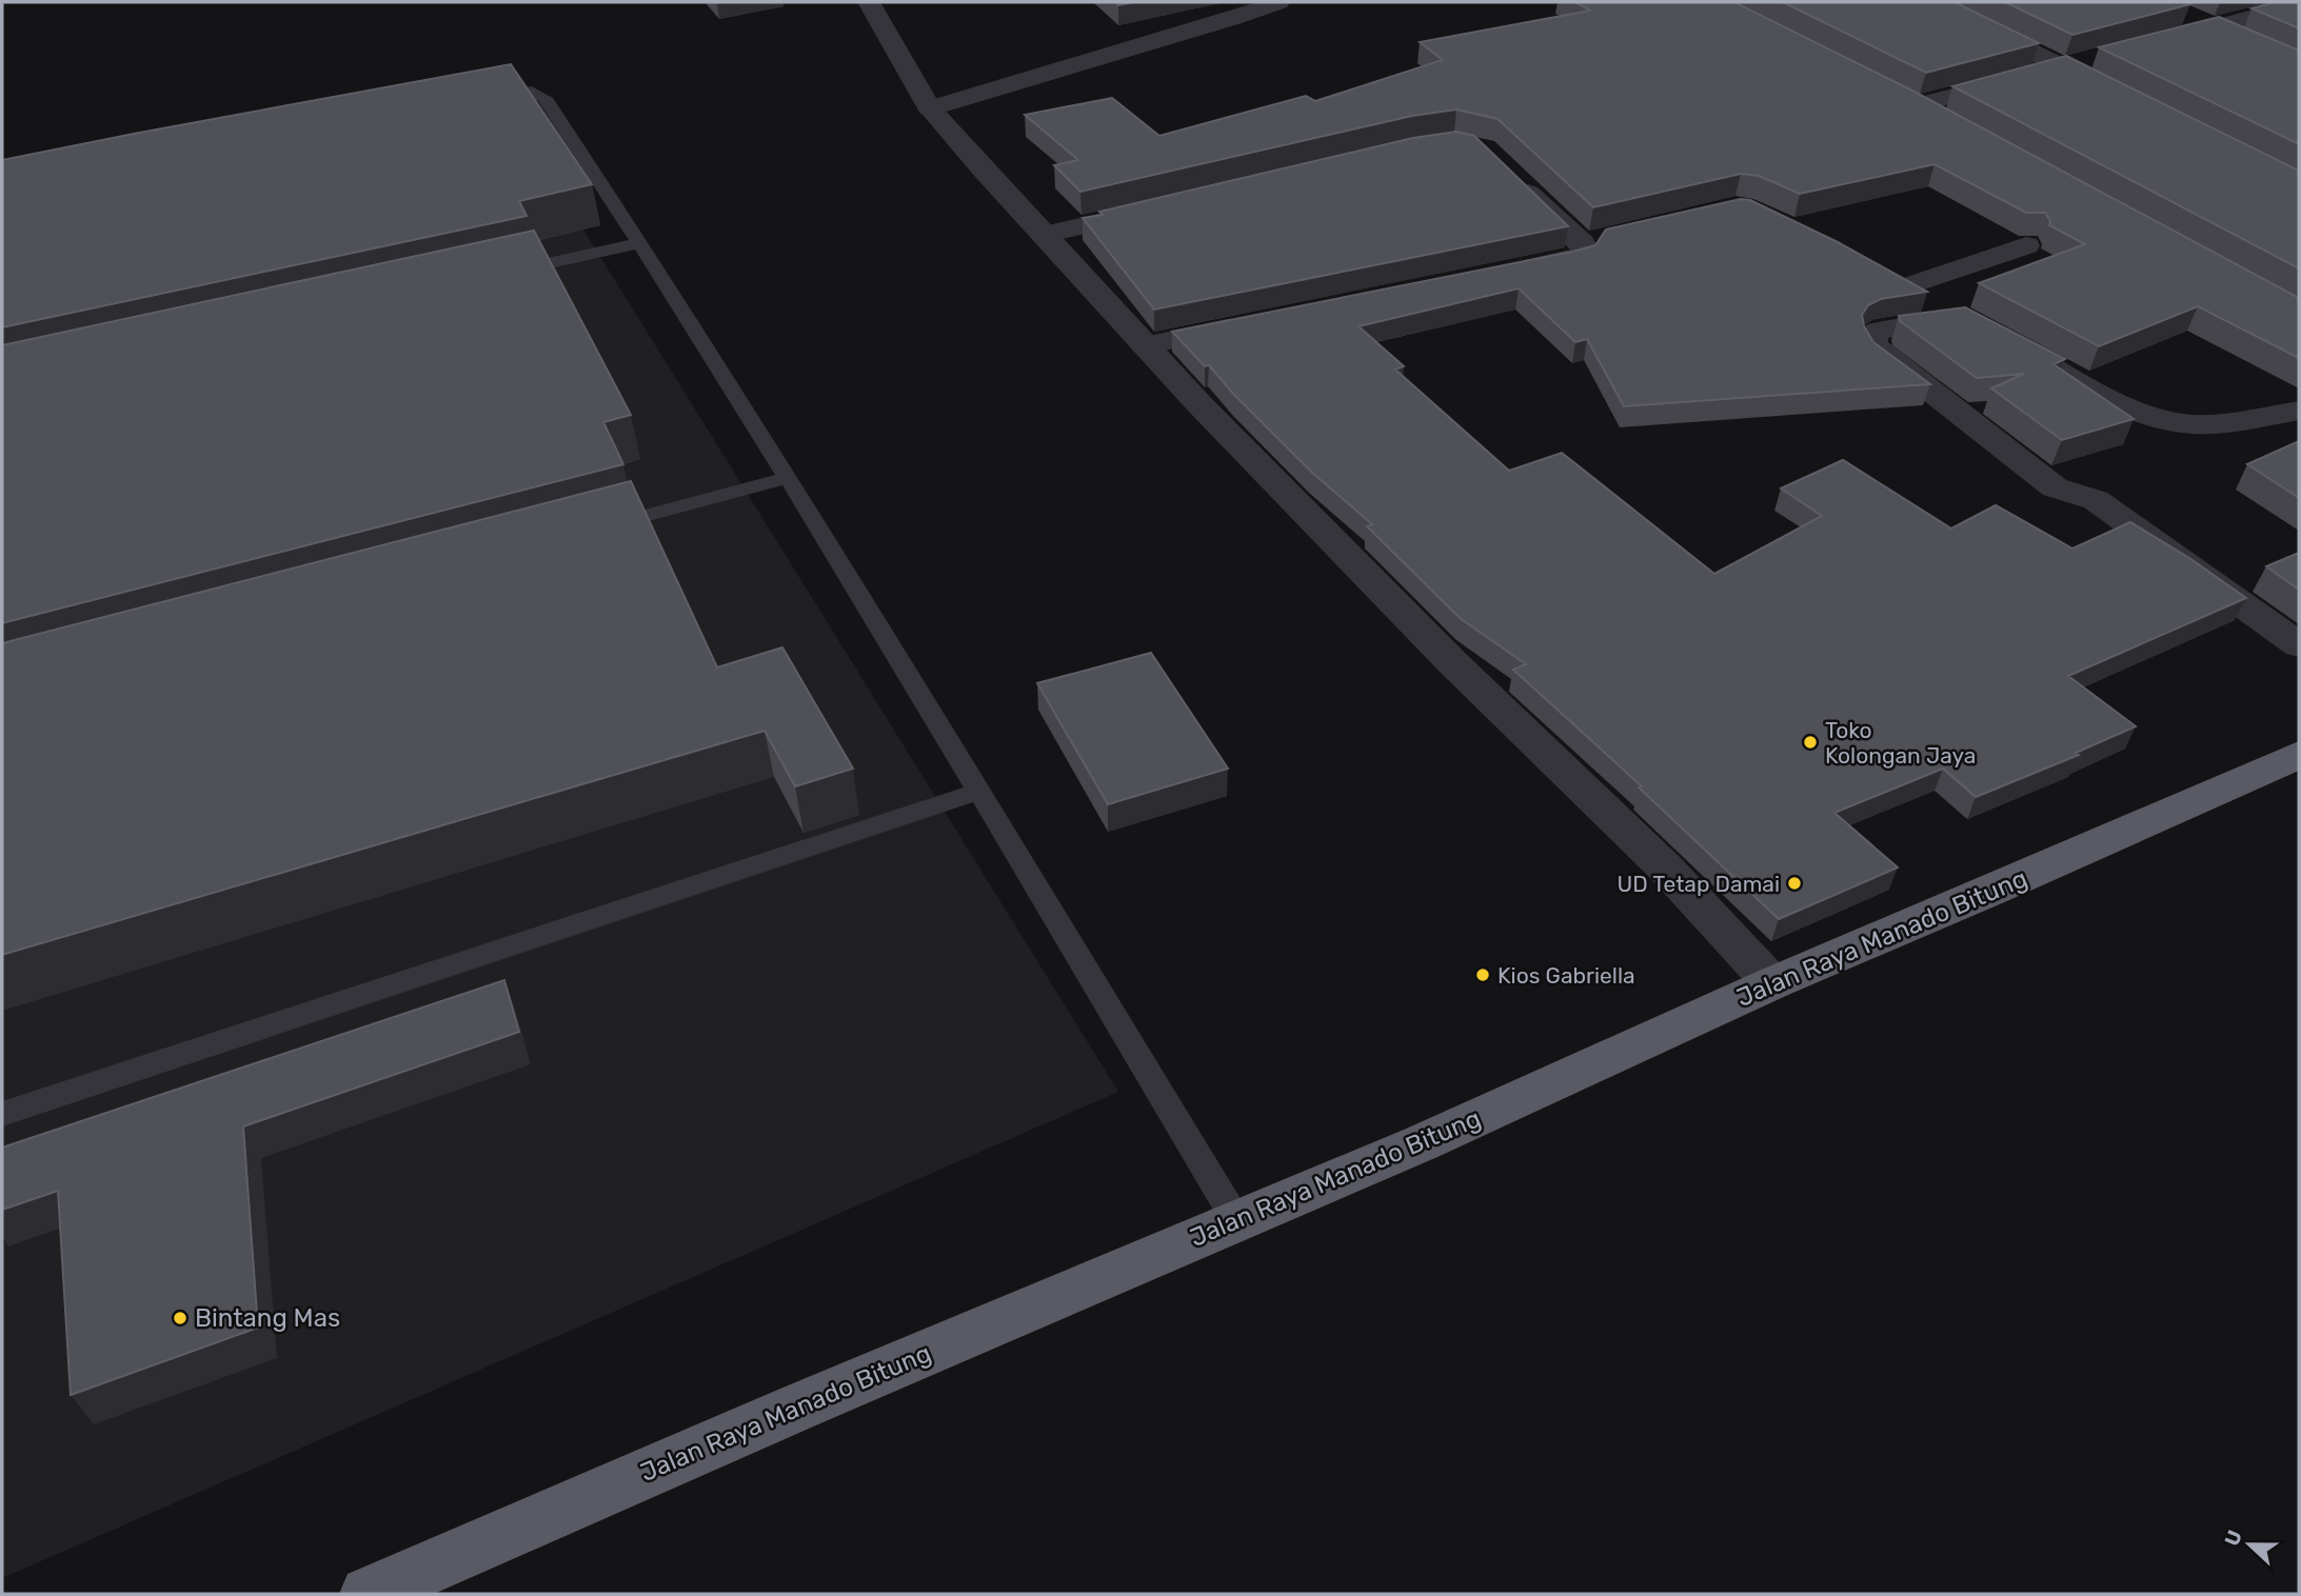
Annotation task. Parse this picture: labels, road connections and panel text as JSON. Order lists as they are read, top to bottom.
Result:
{
  "streets": {
    "highway": ["Jalan Raya Manado Bitung"]
  },
  "places": [
    "Toko Kolongan Jaya",
    "UD Tetap Damai",
    "Kios Gabriella",
    "Bintang Mas"
  ],
  "north": "left"
}
